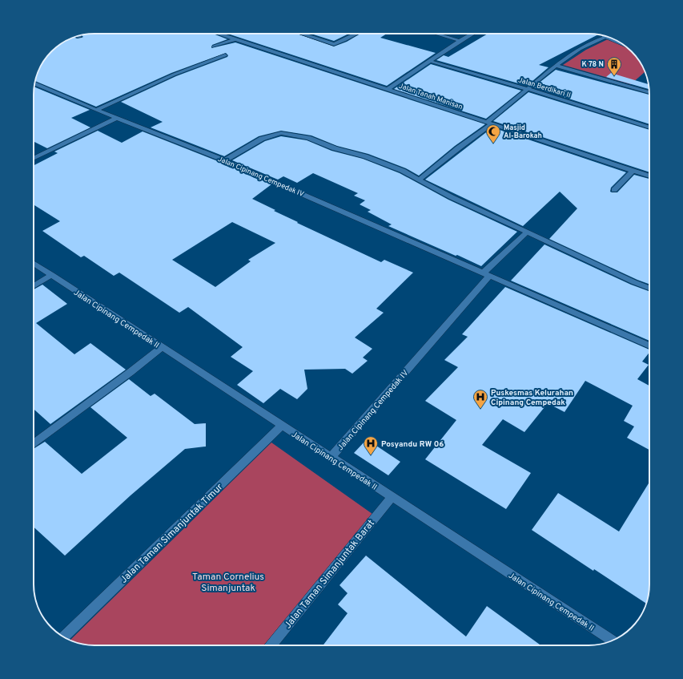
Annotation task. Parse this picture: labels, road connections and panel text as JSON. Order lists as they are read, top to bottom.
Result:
{
  "streets": {
    "street": [
      "Jalan Berdikari II",
      "Jalan Tanah Manisan",
      "Jalan Cipinang Cempedak IV",
      "Jalan Cipinang Cempedak II",
      "Jalan Taman Simanjuntak Timur",
      "Jalan Taman Simanjuntak Barat"
    ]
  },
  "crossings": [
    ["Jalan Cipinang Cempedak IV", "Jalan Cipinang Cempedak II"],
    ["Jalan Cipinang Cempedak II", "Jalan Taman Simanjuntak Timur"],
    ["Jalan Cipinang Cempedak II", "Jalan Taman Simanjuntak Barat"]
  ],
  "parks": ["Taman Cornelius Simanjuntak"],
  "places": {
    "building": ["K 78 N"],
    "mosque": ["Masjid Al-Barokah"],
    "hospital": ["Puskesmas Kelurahan Cipinang Cempedak", "Posyandu RW 06"]
  }
}
